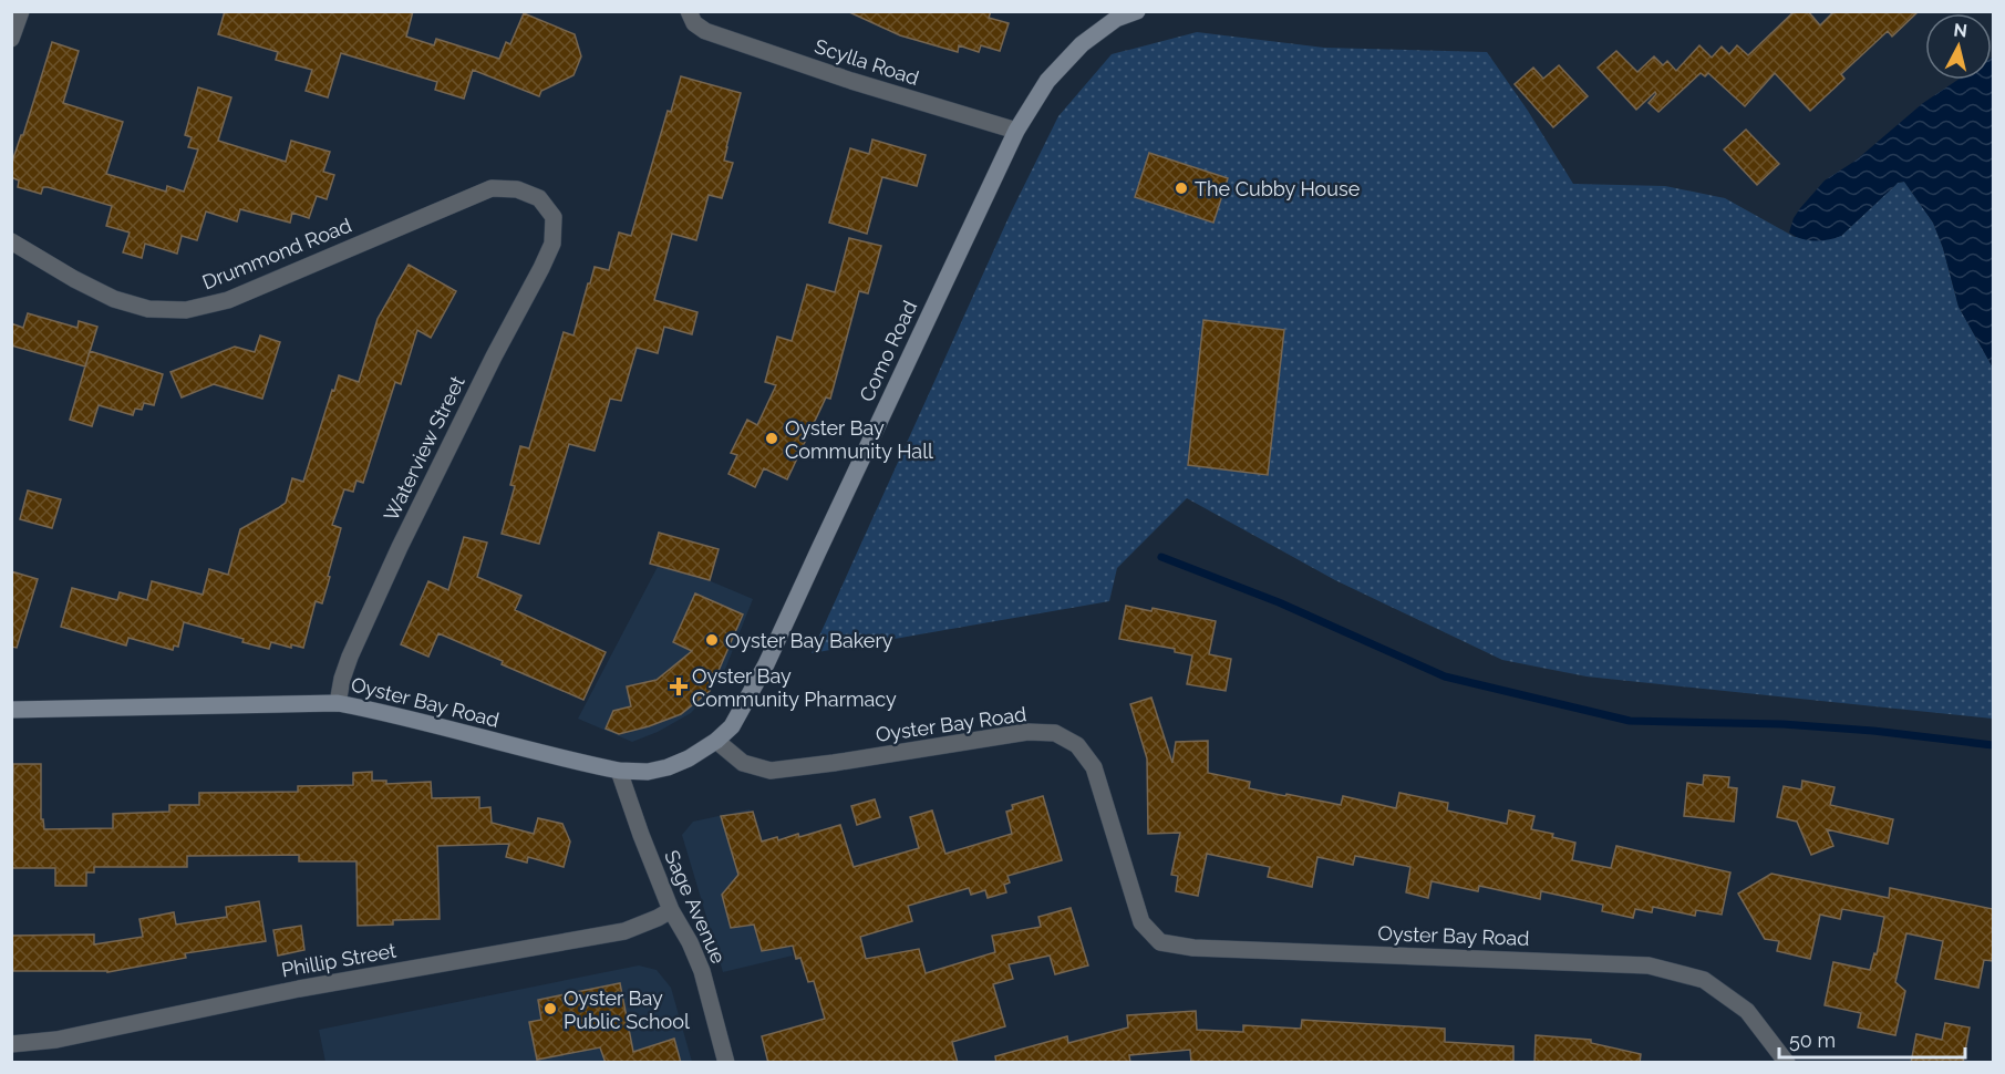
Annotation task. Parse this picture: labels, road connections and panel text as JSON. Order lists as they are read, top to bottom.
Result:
{
  "streets": {
    "street": [
      "Scylla Road",
      "Drummond Road",
      "Como Road",
      "Waterview Street",
      "Oyster Bay Road",
      "Sage Avenue",
      "Phillip Street"
    ]
  },
  "crossings": [
    ["Scylla Road", "Como Road"],
    ["Drummond Road", "Waterview Street"],
    ["Como Road", "Oyster Bay Road"],
    ["Waterview Street", "Oyster Bay Road"],
    ["Oyster Bay Road", "Sage Avenue"],
    ["Sage Avenue", "Phillip Street"]
  ],
  "places": {
    "other": [
      "The Cubby House",
      "Oyster Bay Community Hall",
      "Oyster Bay Bakery",
      "Oyster Bay Public School"
    ],
    "health": ["Oyster Bay Community Pharmacy"]
  },
  "scale_bar": "50 m",
  "north": "top"
}
